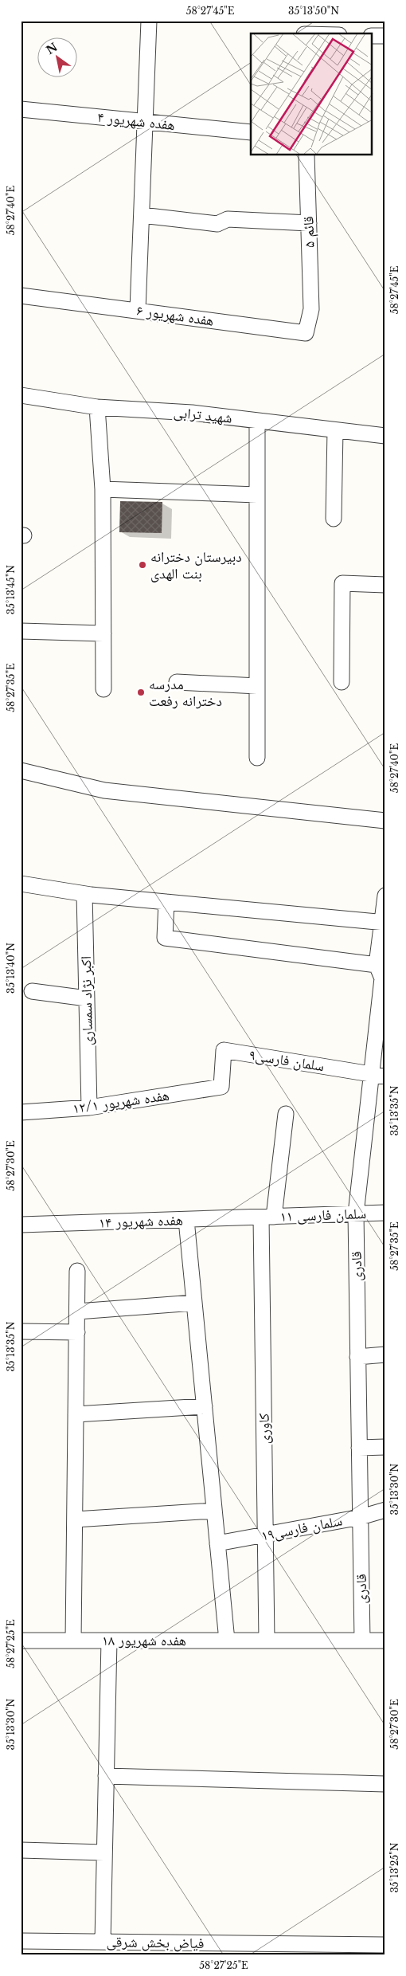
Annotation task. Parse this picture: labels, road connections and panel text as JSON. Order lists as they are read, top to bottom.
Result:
{
  "streets": {
    "street": [
      "هفده شهریور ۴",
      "قائم ۵",
      "هفده شهریور ۶",
      "شهید ترابی",
      "اکبر نژاد سمساری",
      "سلمان فارسی۹",
      "هفده شهریور ۱۲/۱",
      "سلمان فارسی ۱۱",
      "هفده شهریور ۱۴",
      "قادری",
      "کاوری",
      "سلمان فارسی۱۹",
      "هفده شهریور ۱۸",
      "فیاض بخش شرقی"
    ]
  },
  "crossings": [
    ["قائم ۵", "هفده شهریور ۶"],
    ["اکبر نژاد سمساری", "هفده شهریور ۱۲/۱"],
    ["سلمان فارسی۹", "هفده شهریور ۱۲/۱"],
    ["سلمان فارسی۹", "قادری"],
    ["سلمان فارسی ۱۱", "هفده شهریور ۱۴"],
    ["سلمان فارسی ۱۱", "قادری"],
    ["سلمان فارسی ۱۱", "کاوری"],
    ["هفده شهریور ۱۴", "کاوری"],
    ["قادری", "سلمان فارسی۱۹"],
    ["قادری", "هفده شهریور ۱۸"],
    ["کاوری", "سلمان فارسی۱۹"],
    ["کاوری", "هفده شهریور ۱۸"]
  ],
  "places": ["دبیرستان دخترانه بنت الهدی", "مدرسه دخترانه رفعت"],
  "north": "top left",
  "coordinates": [
    "58°27'45\"E",
    "35°13'50\"N",
    "58°27'40\"E",
    "35°13'45\"N",
    "58°27'35\"E",
    "35°13'40\"N",
    "35°13'35\"N",
    "58°27'30\"E",
    "35°13'30\"N",
    "58°27'25\"E",
    "35°13'25\"N"
  ]
}
